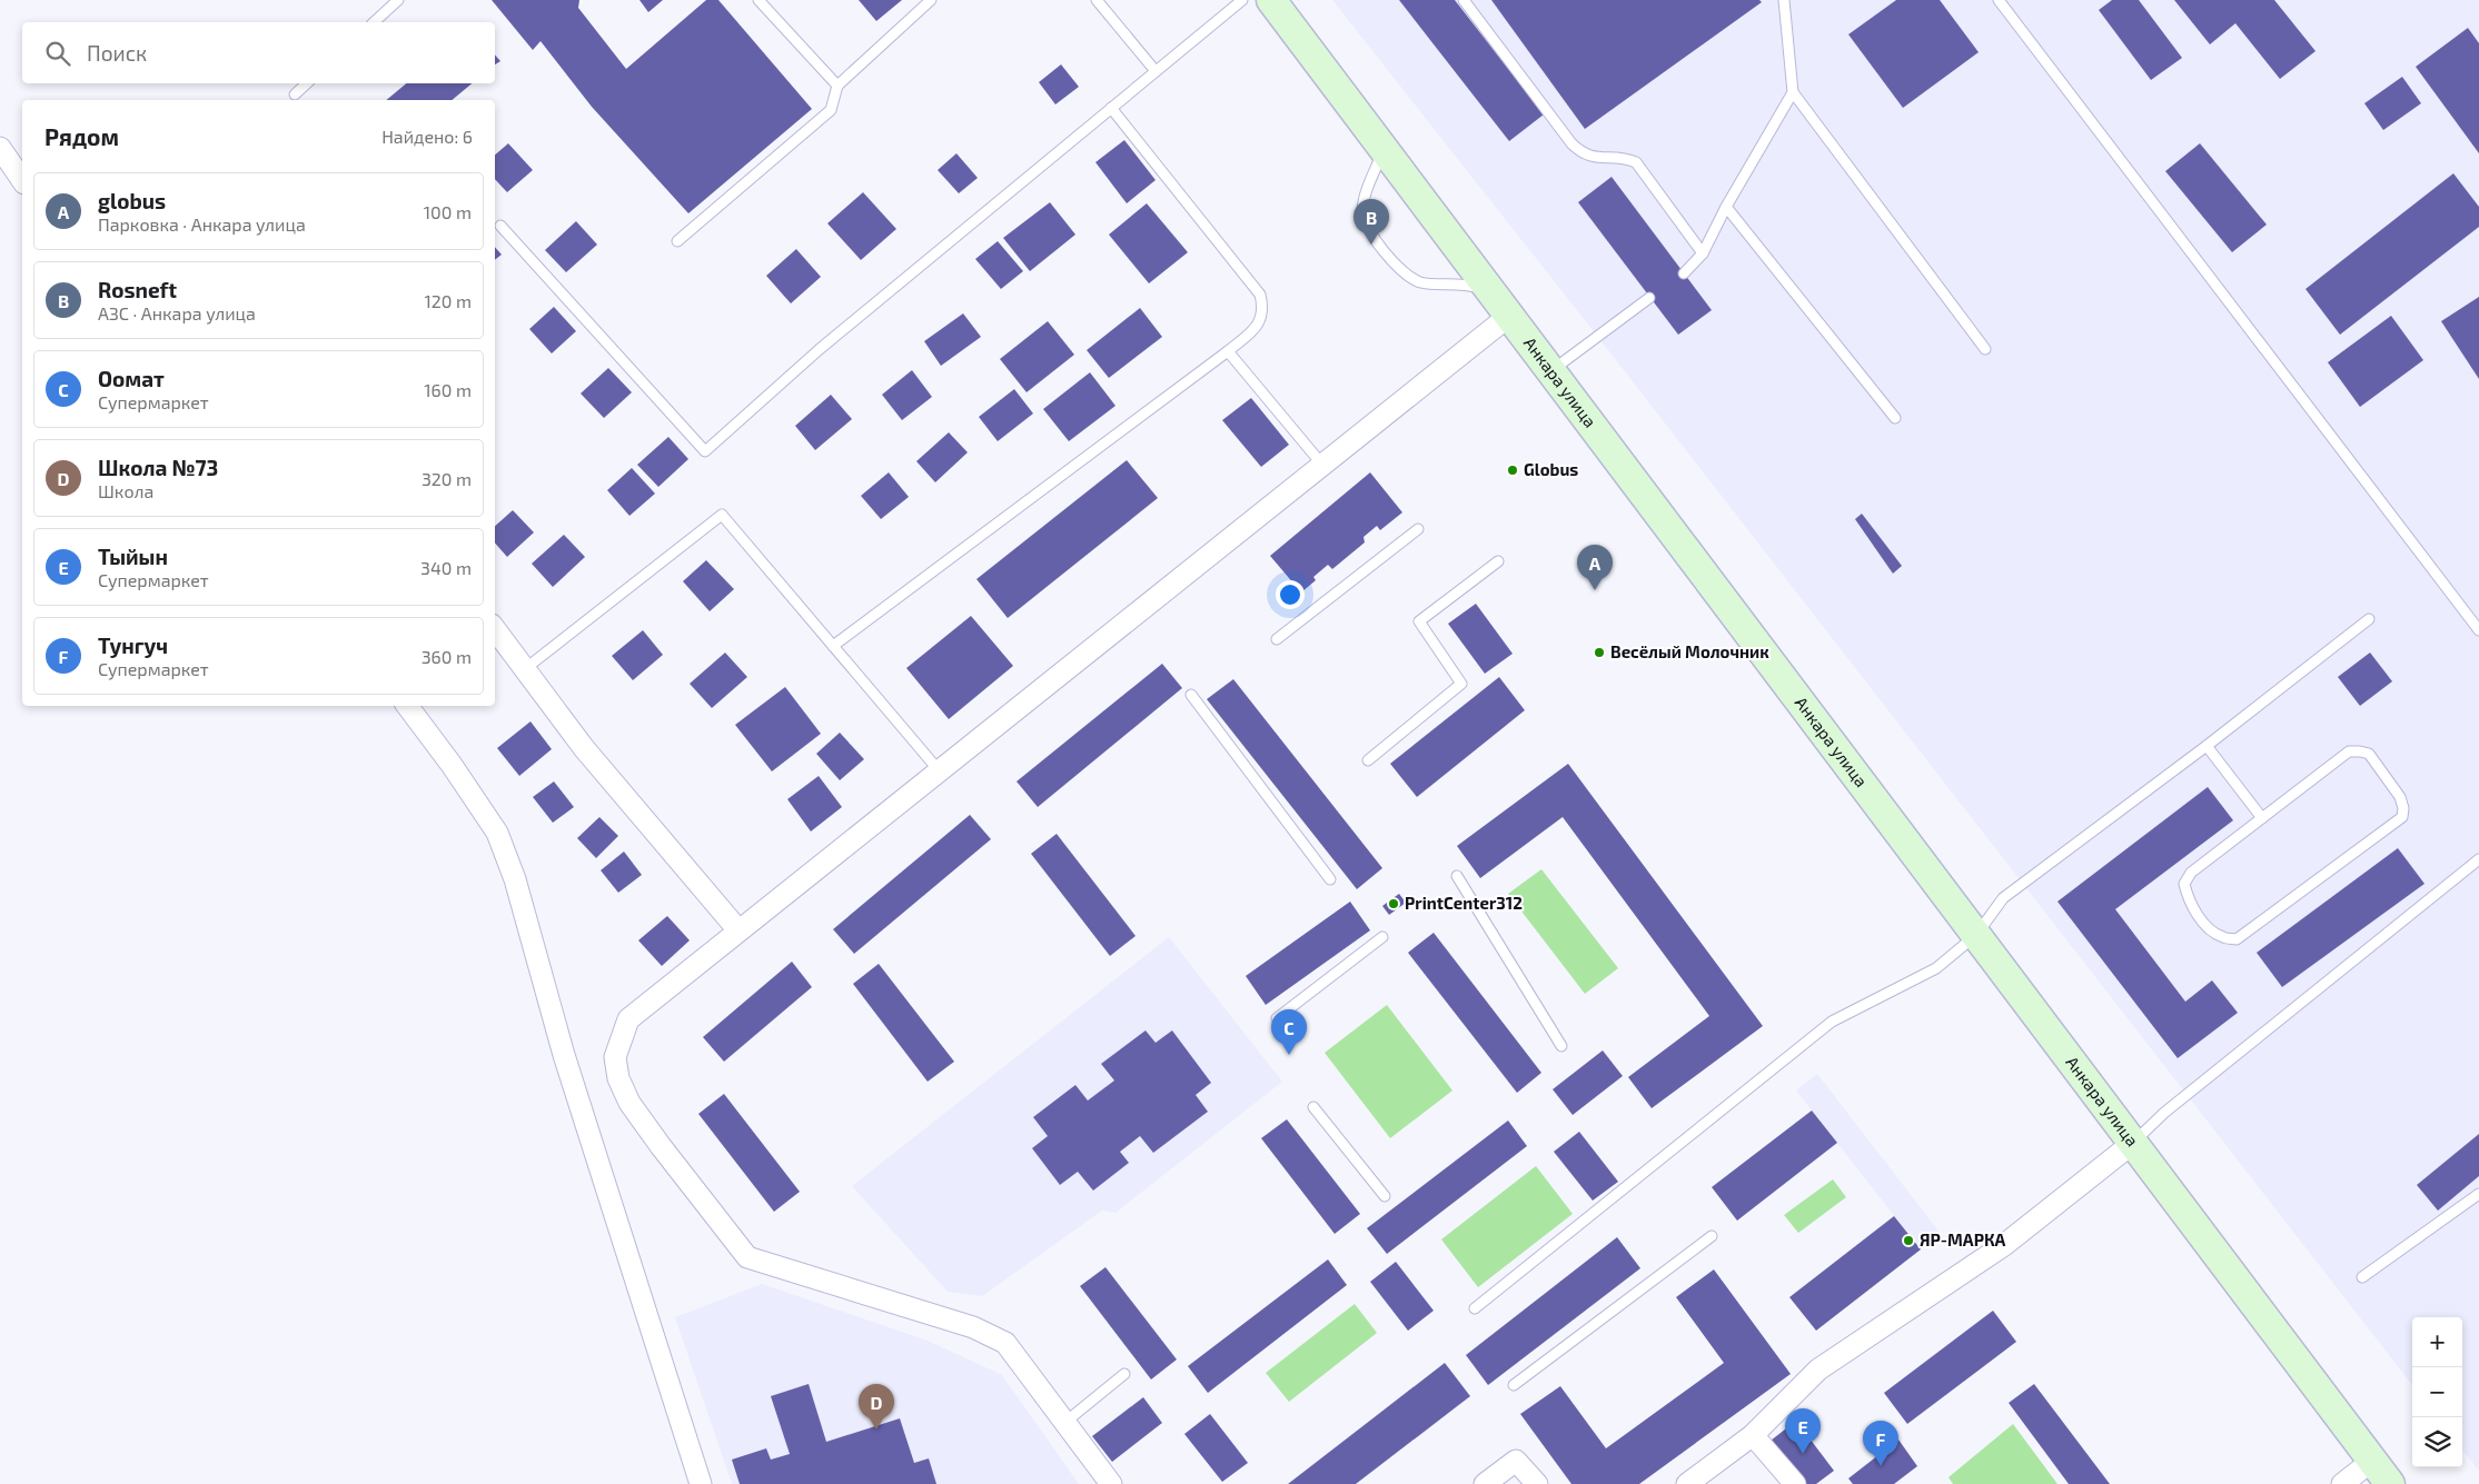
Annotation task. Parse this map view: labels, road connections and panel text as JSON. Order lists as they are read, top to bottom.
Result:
{
  "streets": {
    "main road": ["Анкара улица"]
  },
  "places": [
    "Globus",
    "Весёлый Молочник",
    "PrintCenter312",
    "ЯР-МАРКА"
  ],
  "page": {
    "search": "Поиск",
    "heading": ["Рядом", "Найдено: 6"],
    "list": [
      {
        "mark": "A",
        "name": "globus",
        "note": "Парковка · Анкара улица",
        "value": "100 m"
      },
      {
        "mark": "B",
        "name": "Rosneft",
        "note": "АЗС · Анкара улица",
        "value": "120 m"
      },
      {
        "mark": "C",
        "name": "Оомат",
        "note": "Супермаркет",
        "value": "160 m"
      },
      {
        "mark": "D",
        "name": "Школа №73",
        "note": "Школа",
        "value": "320 m"
      },
      {
        "mark": "E",
        "name": "Тыйын",
        "note": "Супермаркет",
        "value": "340 m"
      },
      {
        "mark": "F",
        "name": "Тунгуч",
        "note": "Супермаркет",
        "value": "360 m"
      }
    ],
    "pins": [
      "B",
      "A",
      "C",
      "D",
      "E",
      "F"
    ],
    "map_buttons": ["+", "−"]
  }
}
